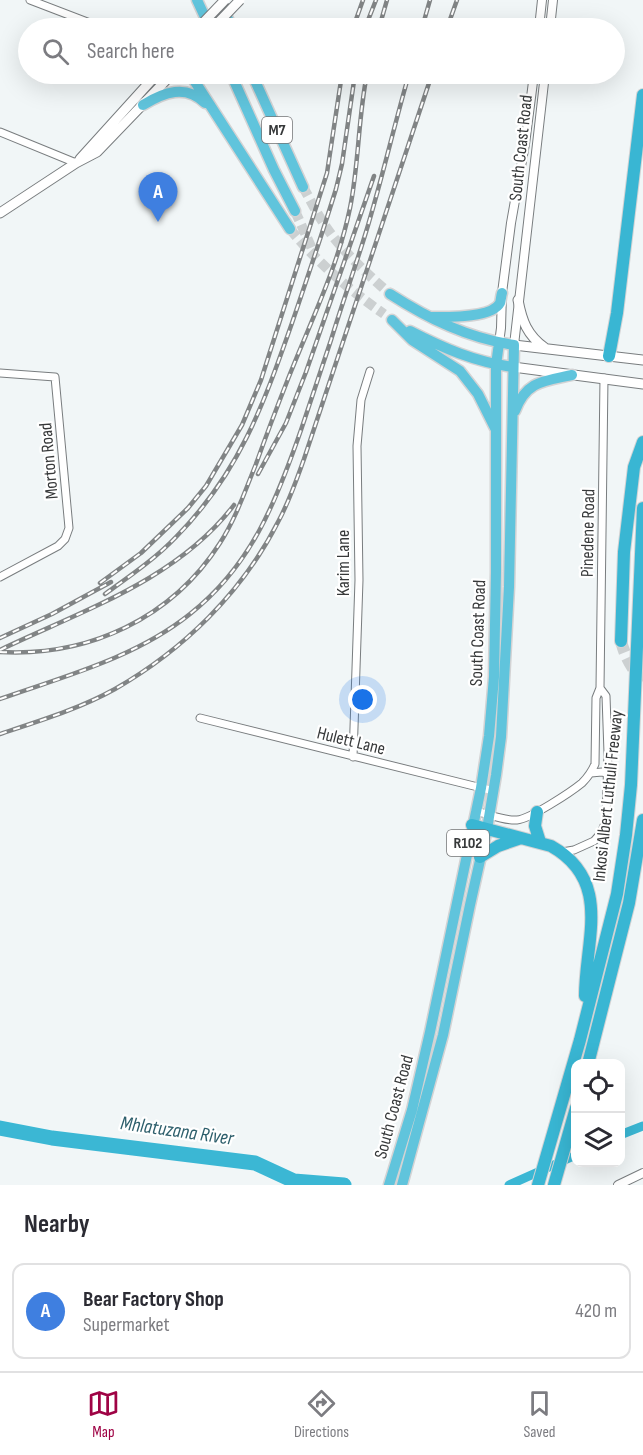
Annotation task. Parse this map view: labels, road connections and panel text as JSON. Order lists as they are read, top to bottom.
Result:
{
  "streets": {
    "highway": [
      "M7",
      "South Coast Road",
      "Inkosi Albert Luthuli Freeway",
      "R102"
    ],
    "street": [
      "Morton Road",
      "Pinedene Road",
      "Karim Lane",
      "Hulett Lane"
    ]
  },
  "crossings": [
    ["South Coast Road", "Hulett Lane"],
    ["Karim Lane", "Hulett Lane"]
  ],
  "water": ["Mhlatuzana River"],
  "page": {
    "search": "Search here",
    "pins": "A",
    "heading": "Nearby",
    "list": [
      {
        "mark": "A",
        "name": "Bear Factory Shop",
        "note": "Supermarket",
        "value": "420 m"
      }
    ],
    "nav": ["Map", "Directions", "Saved"]
  }
}
